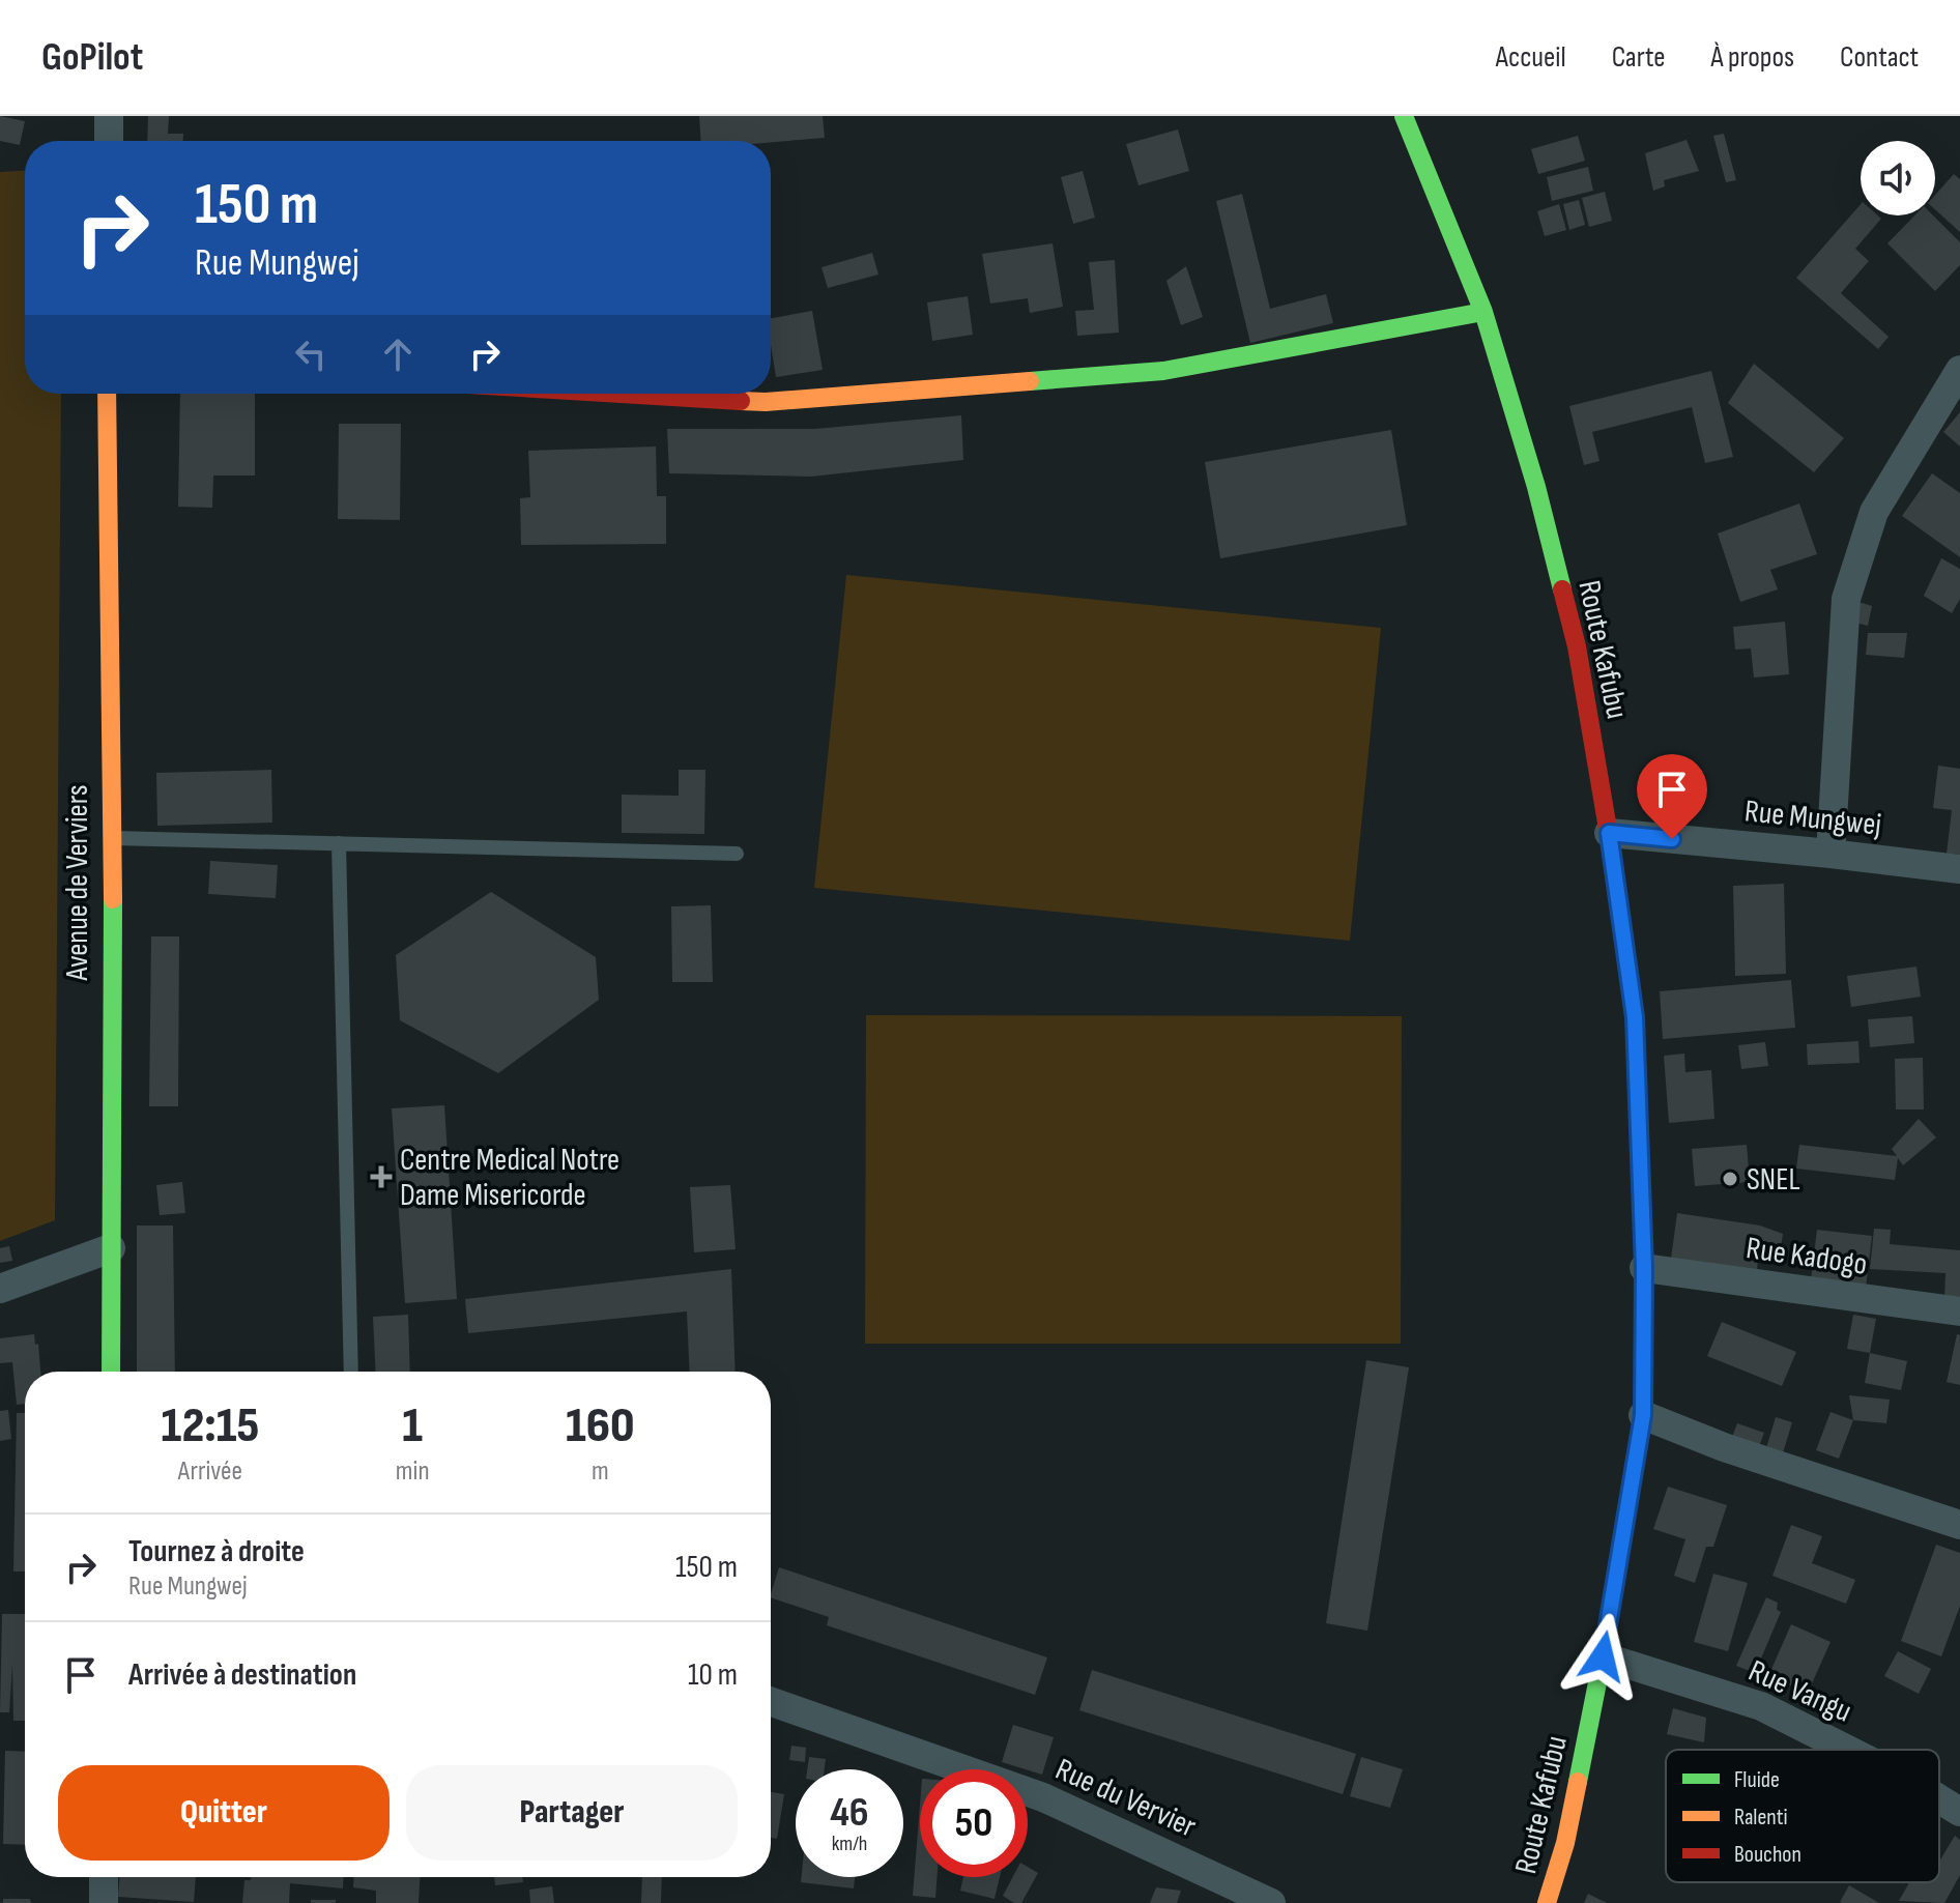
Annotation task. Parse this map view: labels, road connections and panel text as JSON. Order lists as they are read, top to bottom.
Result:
{
  "streets": {
    "street": [
      "Route Kafubu",
      "Rue Mungwej",
      "Avenue de Verviers",
      "Rue Kadogo",
      "Rue Vangu",
      "Rue du Vervier"
    ]
  },
  "crossings": [
    ["Route Kafubu", "Rue Mungwej"],
    ["Route Kafubu", "Rue Kadogo"],
    ["Route Kafubu", "Rue Vangu"]
  ],
  "places": {
    "health": ["Centre Medical Notre Dame Misericorde"],
    "other": ["SNEL"]
  },
  "legend": ["Fluide", "Ralenti", "Bouchon"],
  "page": {
    "header": "GoPilot",
    "nav": [
      "Accueil",
      "Carte",
      "À propos",
      "Contact"
    ],
    "turn": ["150 m", "Rue Mungwej"],
    "eta": [
      "12:15",
      "Arrivée",
      "1",
      "min",
      "160",
      "m"
    ],
    "list": [
      {
        "name": "Tournez à droite",
        "note": "Rue Mungwej",
        "value": "150 m"
      },
      {
        "name": "Arrivée à destination",
        "value": "10 m"
      }
    ],
    "buttons": ["Quitter", "Partager"],
    "speed": "46 km/h",
    "limit": "50"
  }
}
